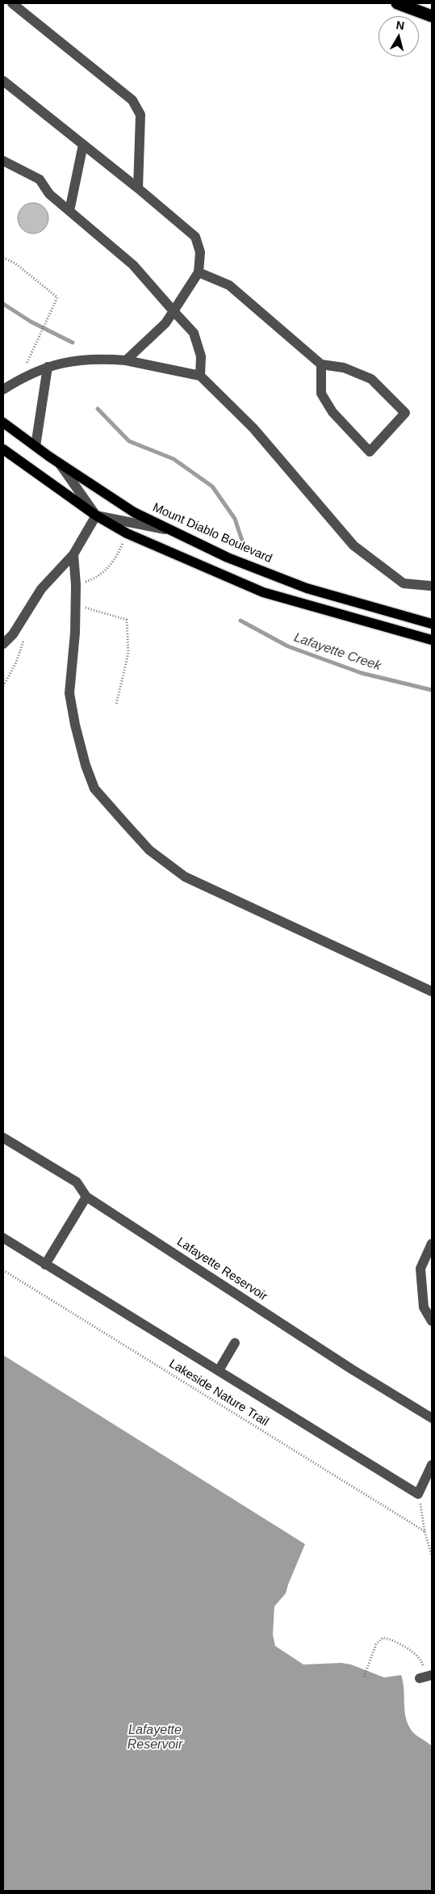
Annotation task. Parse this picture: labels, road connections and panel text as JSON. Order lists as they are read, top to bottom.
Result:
{
  "streets": {
    "main road": ["Mount Diablo Boulevard"],
    "lane": ["Lafayette Reservoir"],
    "path": ["Lakeside Nature Trail"]
  },
  "water": ["Lafayette Creek", "Lafayette Reservoir"],
  "north": "top"
}
